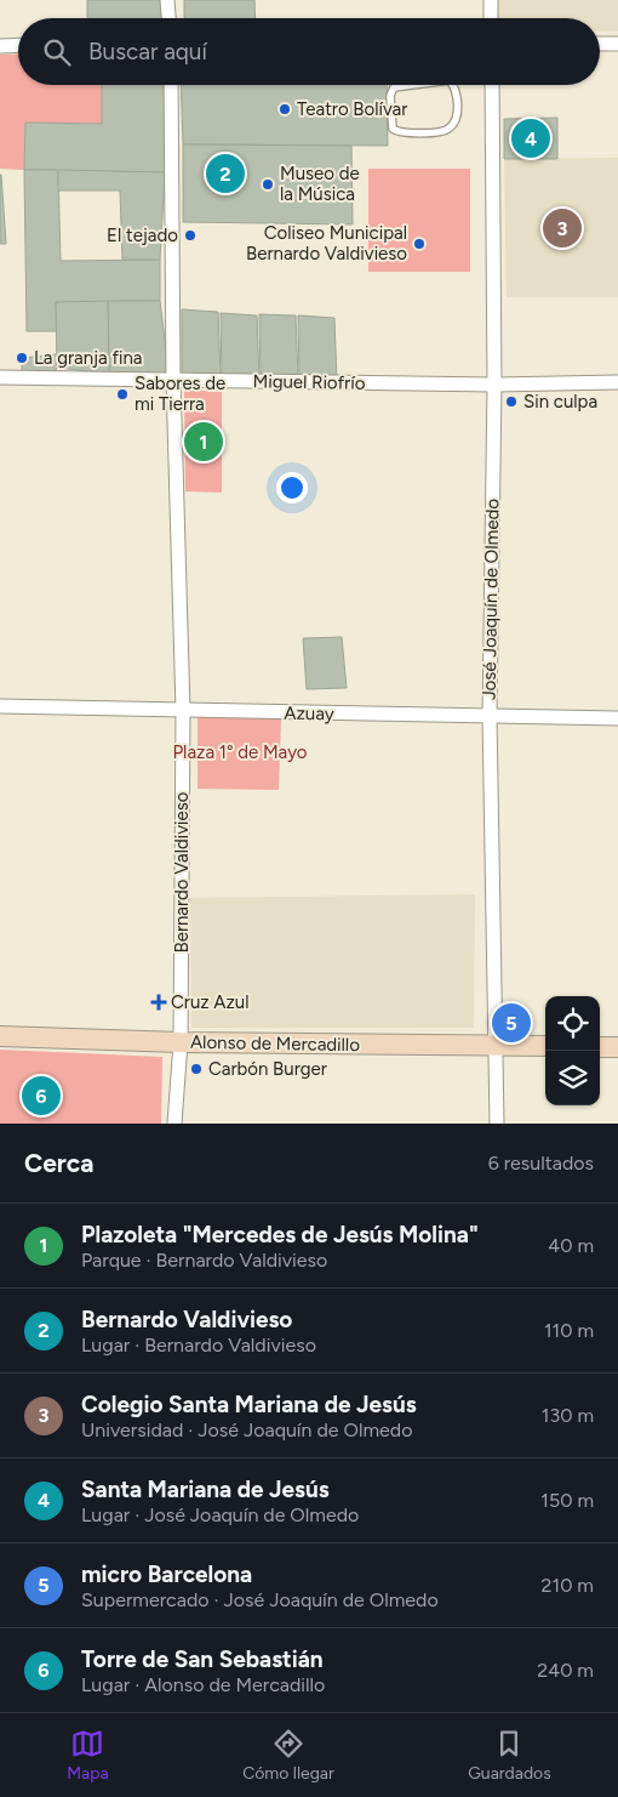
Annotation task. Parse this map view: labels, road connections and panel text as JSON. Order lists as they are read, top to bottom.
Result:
{
  "streets": {
    "street": [
      "Miguel Riofrío",
      "José Joaquín de Olmedo",
      "Azuay",
      "Bernardo Valdivieso",
      "Alonso de Mercadillo"
    ]
  },
  "crossings": [
    ["Miguel Riofrío", "José Joaquín de Olmedo"],
    ["Miguel Riofrío", "Bernardo Valdivieso"],
    ["José Joaquín de Olmedo", "Azuay"],
    ["José Joaquín de Olmedo", "Alonso de Mercadillo"],
    ["Azuay", "Bernardo Valdivieso"],
    ["Bernardo Valdivieso", "Alonso de Mercadillo"]
  ],
  "parks": ["Plaza 1° de Mayo"],
  "places": {
    "other": [
      "Teatro Bolívar",
      "Museo de la Música",
      "El tejado",
      "Coliseo Municipal Bernardo Valdivieso",
      "La granja fina",
      "Sabores de mi Tierra",
      "Sin culpa",
      "Carbón Burger"
    ],
    "health": ["Cruz Azul"]
  },
  "page": {
    "search": "Buscar aquí",
    "pins": [
      "4",
      "2",
      "3",
      "1",
      "5",
      "6"
    ],
    "heading": ["Cerca", "6 resultados"],
    "list": [
      {
        "mark": "1",
        "name": "Plazoleta \"Mercedes de Jesús Molina\"",
        "note": "Parque · Bernardo Valdivieso",
        "value": "40 m"
      },
      {
        "mark": "2",
        "name": "Bernardo Valdivieso",
        "note": "Lugar · Bernardo Valdivieso",
        "value": "110 m"
      },
      {
        "mark": "3",
        "name": "Colegio Santa Mariana de Jesús",
        "note": "Universidad · José Joaquín de Olmedo",
        "value": "130 m"
      },
      {
        "mark": "4",
        "name": "Santa Mariana de Jesús",
        "note": "Lugar · José Joaquín de Olmedo",
        "value": "150 m"
      },
      {
        "mark": "5",
        "name": "micro Barcelona",
        "note": "Supermercado · José Joaquín de Olmedo",
        "value": "210 m"
      },
      {
        "mark": "6",
        "name": "Torre de San Sebastián",
        "note": "Lugar · Alonso de Mercadillo",
        "value": "240 m"
      }
    ],
    "nav": ["Mapa", "Cómo llegar", "Guardados"]
  }
}
